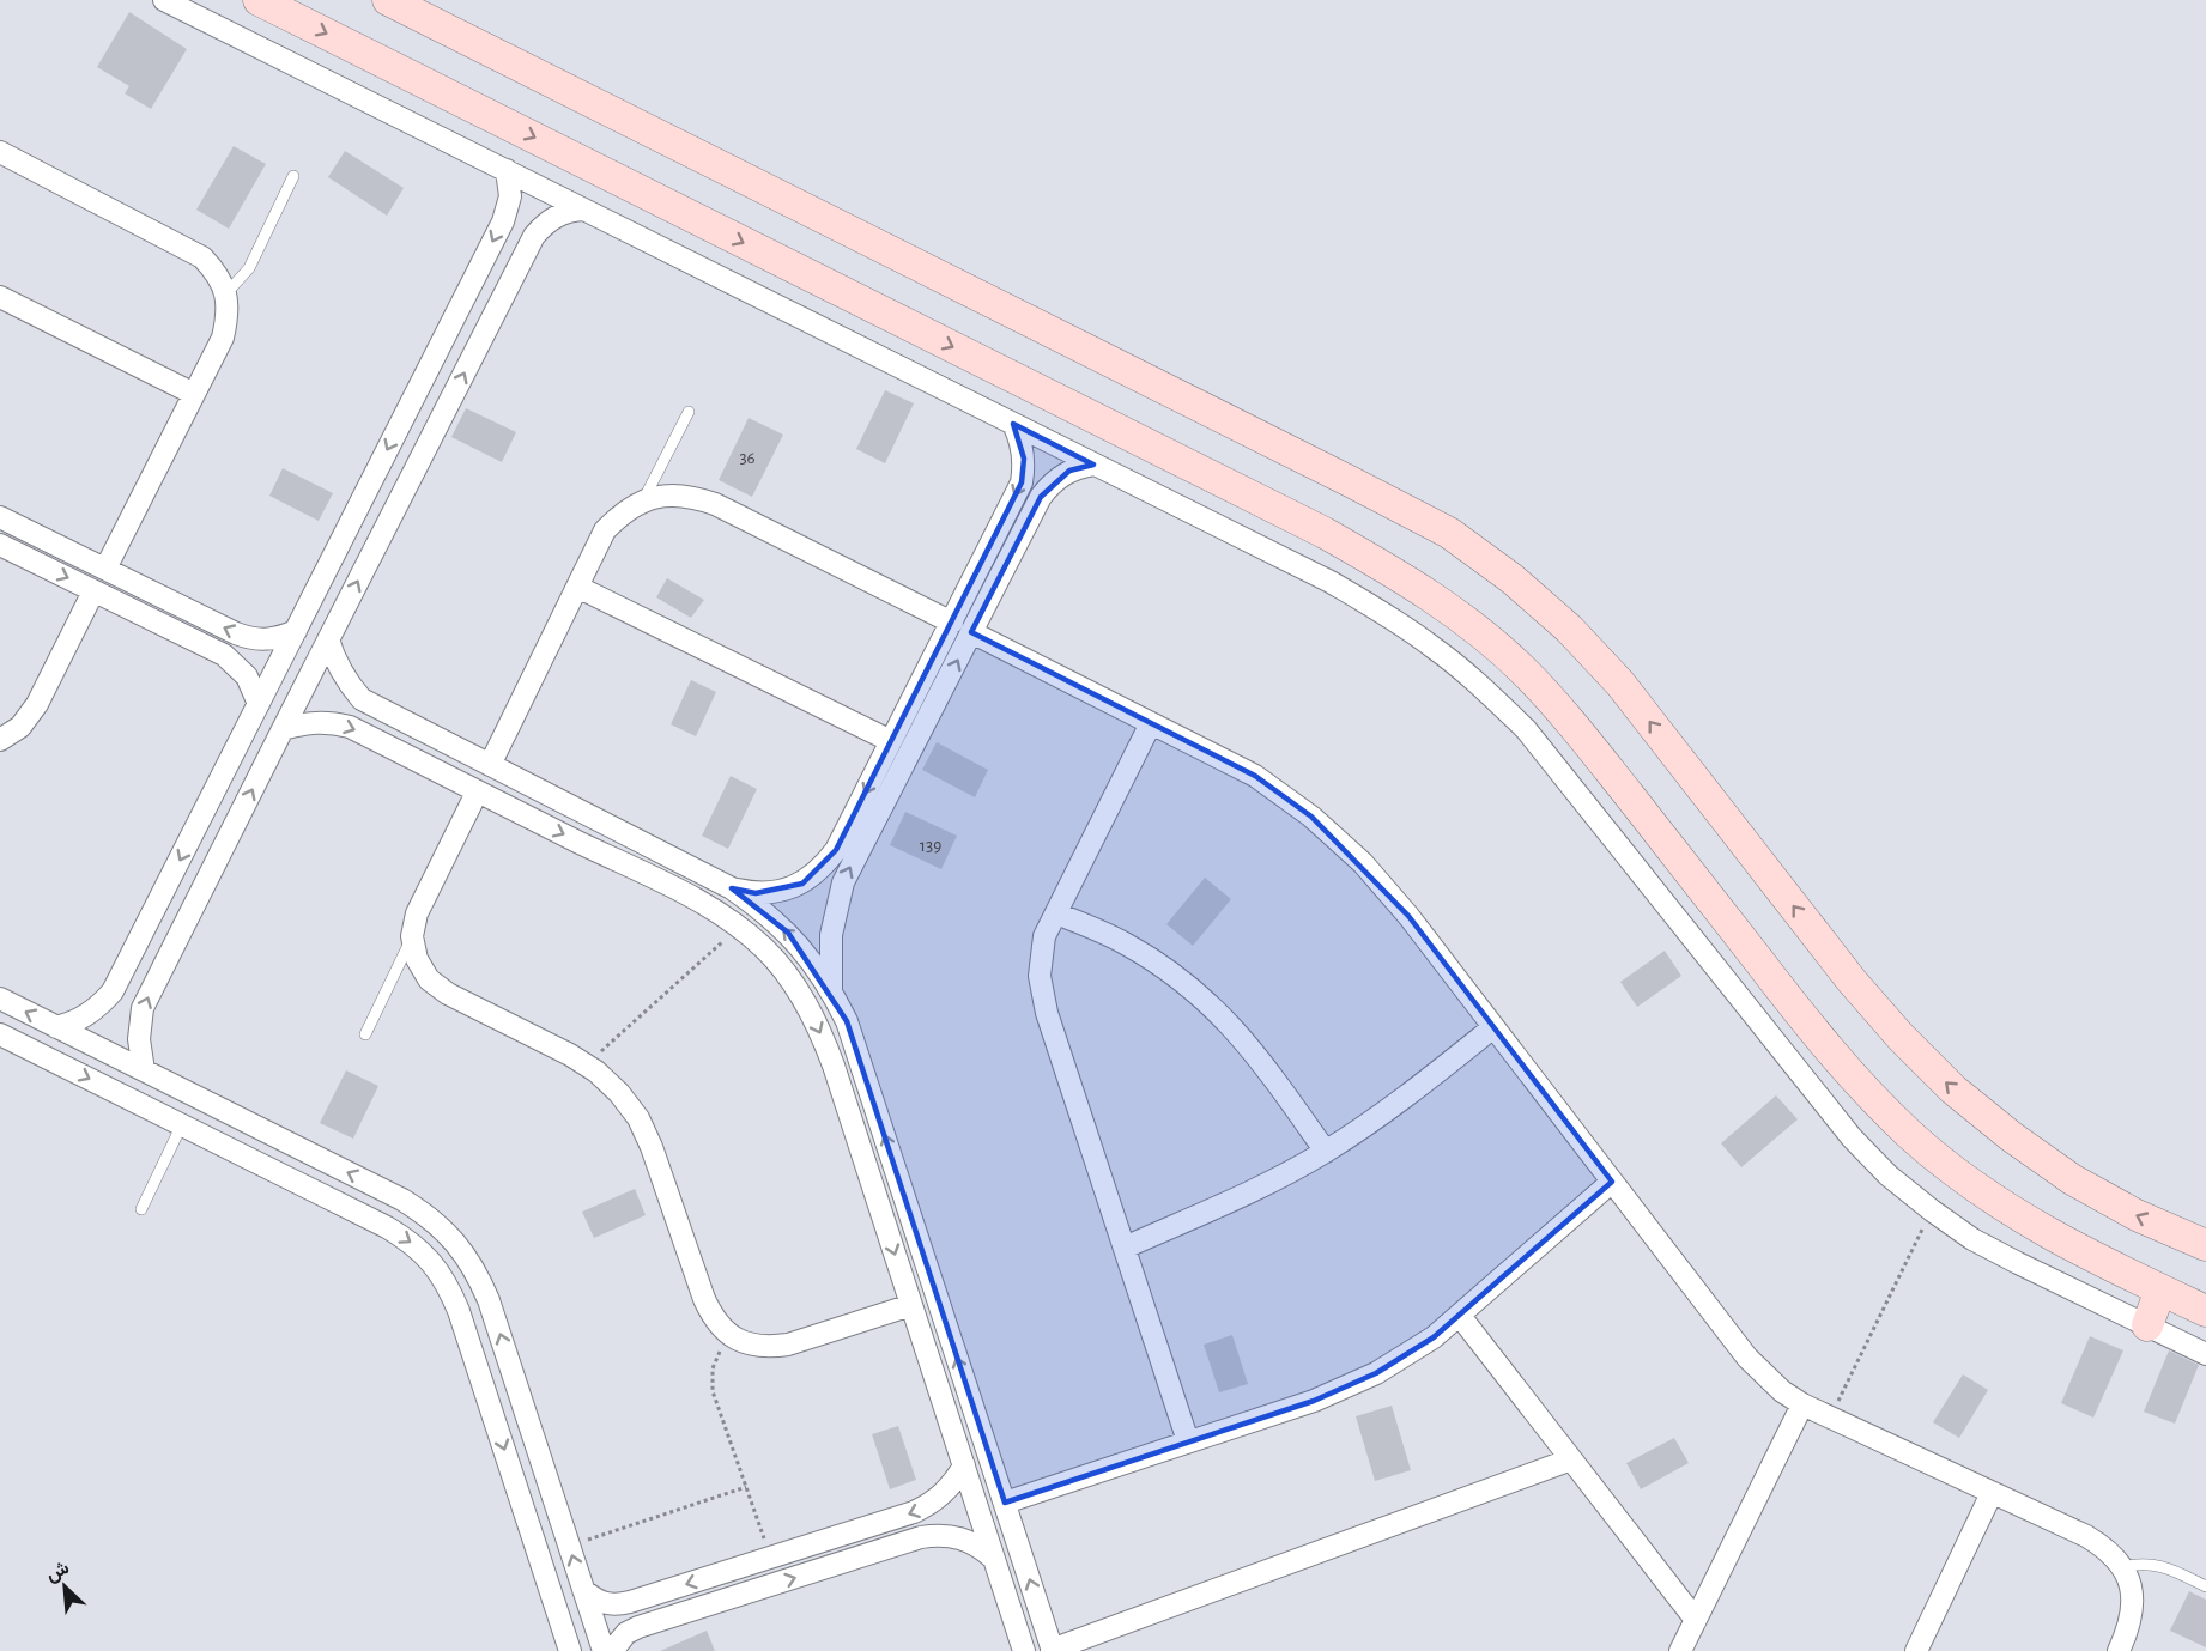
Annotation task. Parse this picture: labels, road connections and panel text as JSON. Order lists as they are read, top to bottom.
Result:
{
  "house_numbers": ["36", "139"],
  "north": "top left"
}
